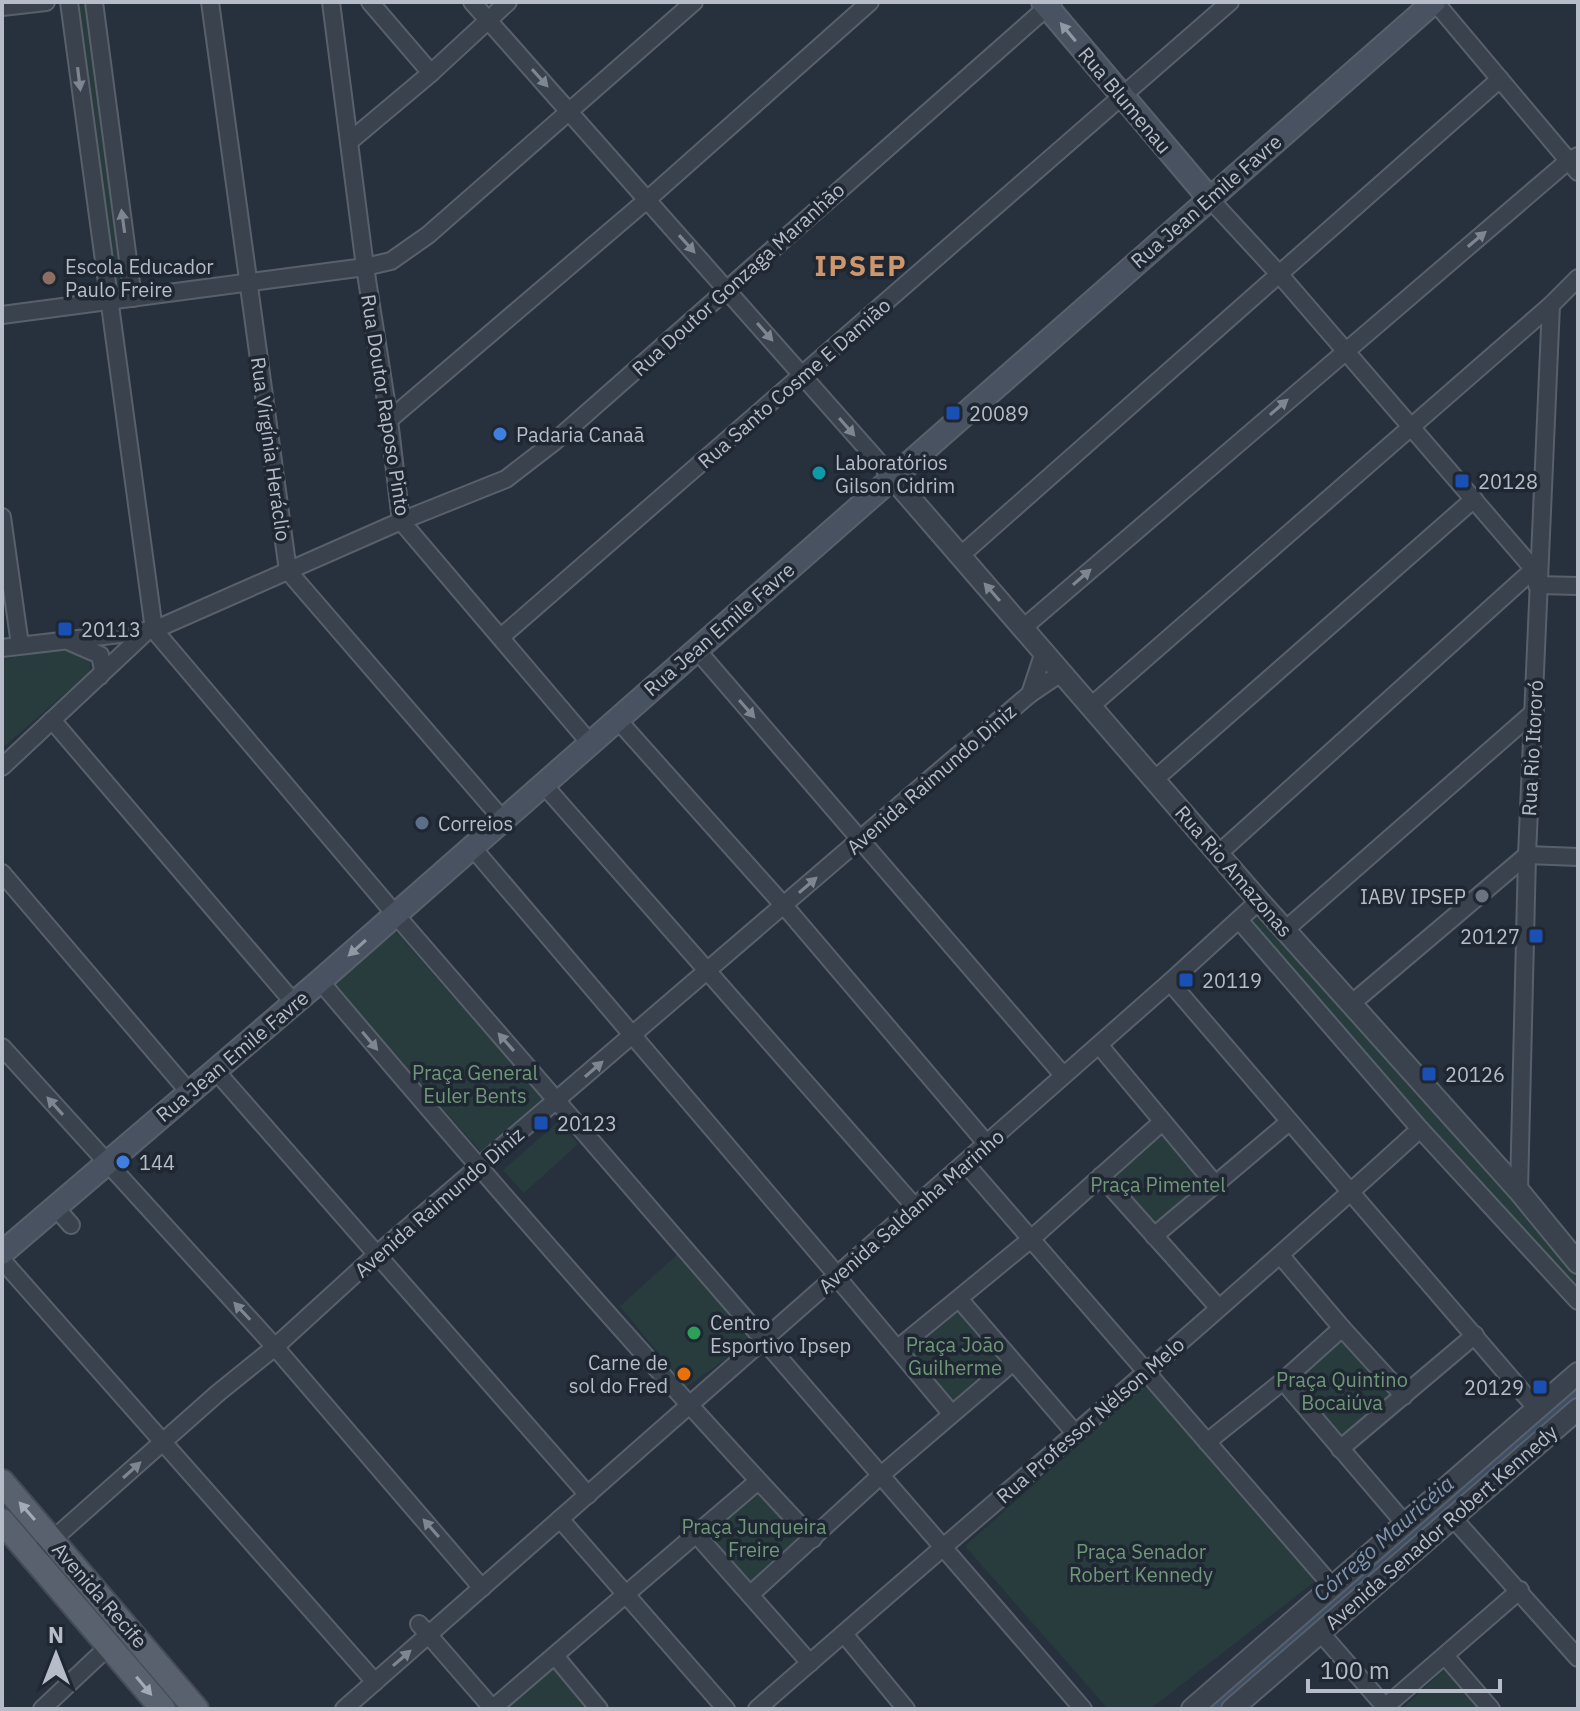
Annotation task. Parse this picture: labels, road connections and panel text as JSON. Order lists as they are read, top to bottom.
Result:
{
  "streets": {
    "main road": ["Rua Blumenau", "Rua Jean Emile Favre", "Avenida Recife"],
    "street": [
      "Rua Doutor Gonzaga Maranhão",
      "Rua Santo Cosme E Damião",
      "Rua Doutor Raposo Pinto",
      "Rua Virgínia Heráclio",
      "Rua Rio Itororó",
      "Avenida Raimundo Diniz",
      "Rua Rio Amazonas",
      "Avenida Saldanha Marinho",
      "Rua Professor Nélson Melo",
      "Avenida Senador Robert Kennedy"
    ]
  },
  "crossings": [
    ["Rua Blumenau", "Rua Jean Emile Favre"],
    ["Rua Blumenau", "Rua Doutor Gonzaga Maranhão"],
    ["Rua Blumenau", "Rua Santo Cosme E Damião"],
    ["Rua Jean Emile Favre", "Rua Doutor Raposo Pinto"],
    ["Rua Jean Emile Favre", "Rua Virgínia Heráclio"],
    ["Rua Jean Emile Favre", "Rua Rio Amazonas"],
    ["Rua Doutor Gonzaga Maranhão", "Rua Doutor Raposo Pinto"],
    ["Rua Doutor Gonzaga Maranhão", "Rua Virgínia Heráclio"],
    ["Rua Santo Cosme E Damião", "Rua Doutor Raposo Pinto"],
    ["Rua Rio Itororó", "Rua Rio Amazonas"],
    ["Avenida Raimundo Diniz", "Rua Rio Amazonas"],
    ["Avenida Raimundo Diniz", "Avenida Recife"],
    ["Rua Rio Amazonas", "Avenida Saldanha Marinho"],
    ["Rua Rio Amazonas", "Rua Professor Nélson Melo"]
  ],
  "one_way": ["Rua Blumenau"],
  "districts": ["IPSEP"],
  "water": ["Córrego Mauricéia"],
  "parks": [
    "Praça General Euler Bents",
    "Praça Pimentel",
    "Praça João Guilherme",
    "Praça Quintino Bocaiúva",
    "Praça Junqueira Freire",
    "Praça Senador Robert Kennedy"
  ],
  "places": {
    "other": [
      "Escola Educador Paulo Freire",
      "Padaria Canaã",
      "Laboratórios Gilson Cidrim",
      "Correios",
      "IABV IPSEP",
      "144",
      "Centro Esportivo Ipsep",
      "Carne de sol do Fred"
    ],
    "transit": [
      "20089",
      "20128",
      "20113",
      "20127",
      "20119",
      "20126",
      "20123",
      "20129"
    ]
  },
  "scale_bar": "100 m",
  "north": "top"
}
